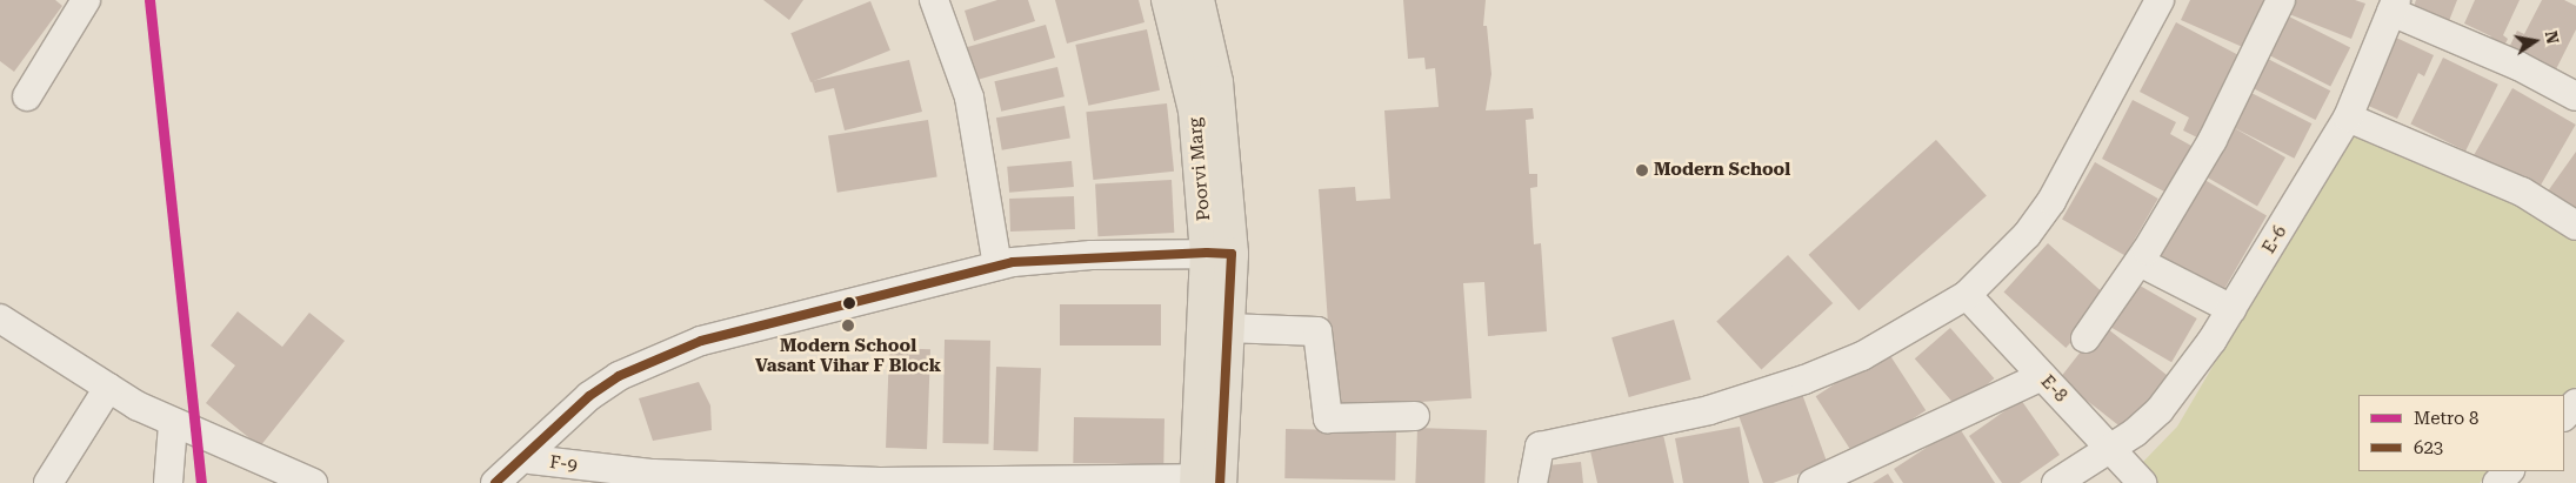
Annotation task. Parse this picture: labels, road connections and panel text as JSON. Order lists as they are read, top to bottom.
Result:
{
  "streets": {
    "main road": ["Poorvi Marg"],
    "street": ["E-6", "E-8", "F-9"]
  },
  "crossings": [
    ["Poorvi Marg", "F-9"],
    ["E-6", "E-8"]
  ],
  "places": ["Modern School", "Modern School Vasant Vihar F Block"],
  "lines": ["metro line 8", "transit line 623"],
  "legend": ["Metro 8", "623"],
  "north": "right"
}
